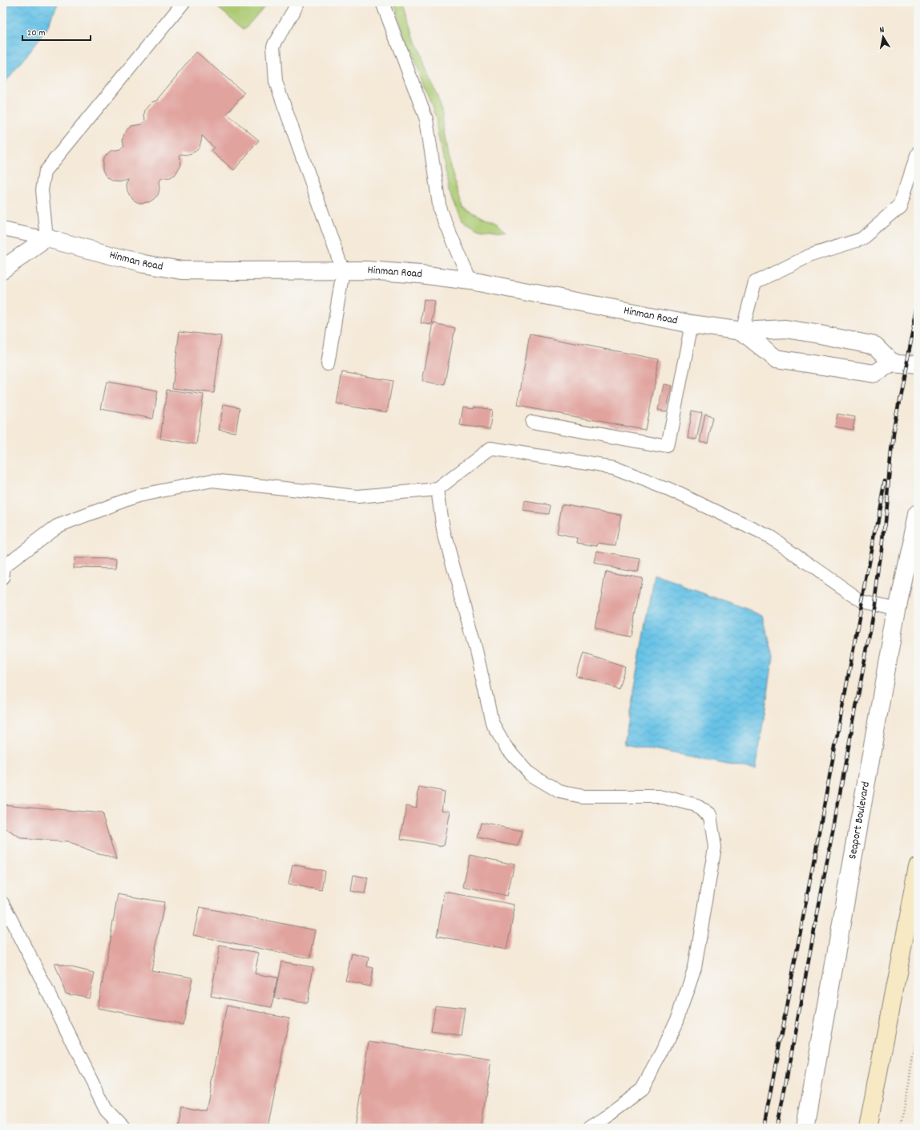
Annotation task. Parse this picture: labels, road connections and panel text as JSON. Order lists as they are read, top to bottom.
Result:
{
  "streets": {
    "street": ["Hinman Road", "Seaport Boulevard"]
  },
  "scale_bar": "20 m",
  "north": "top"
}
